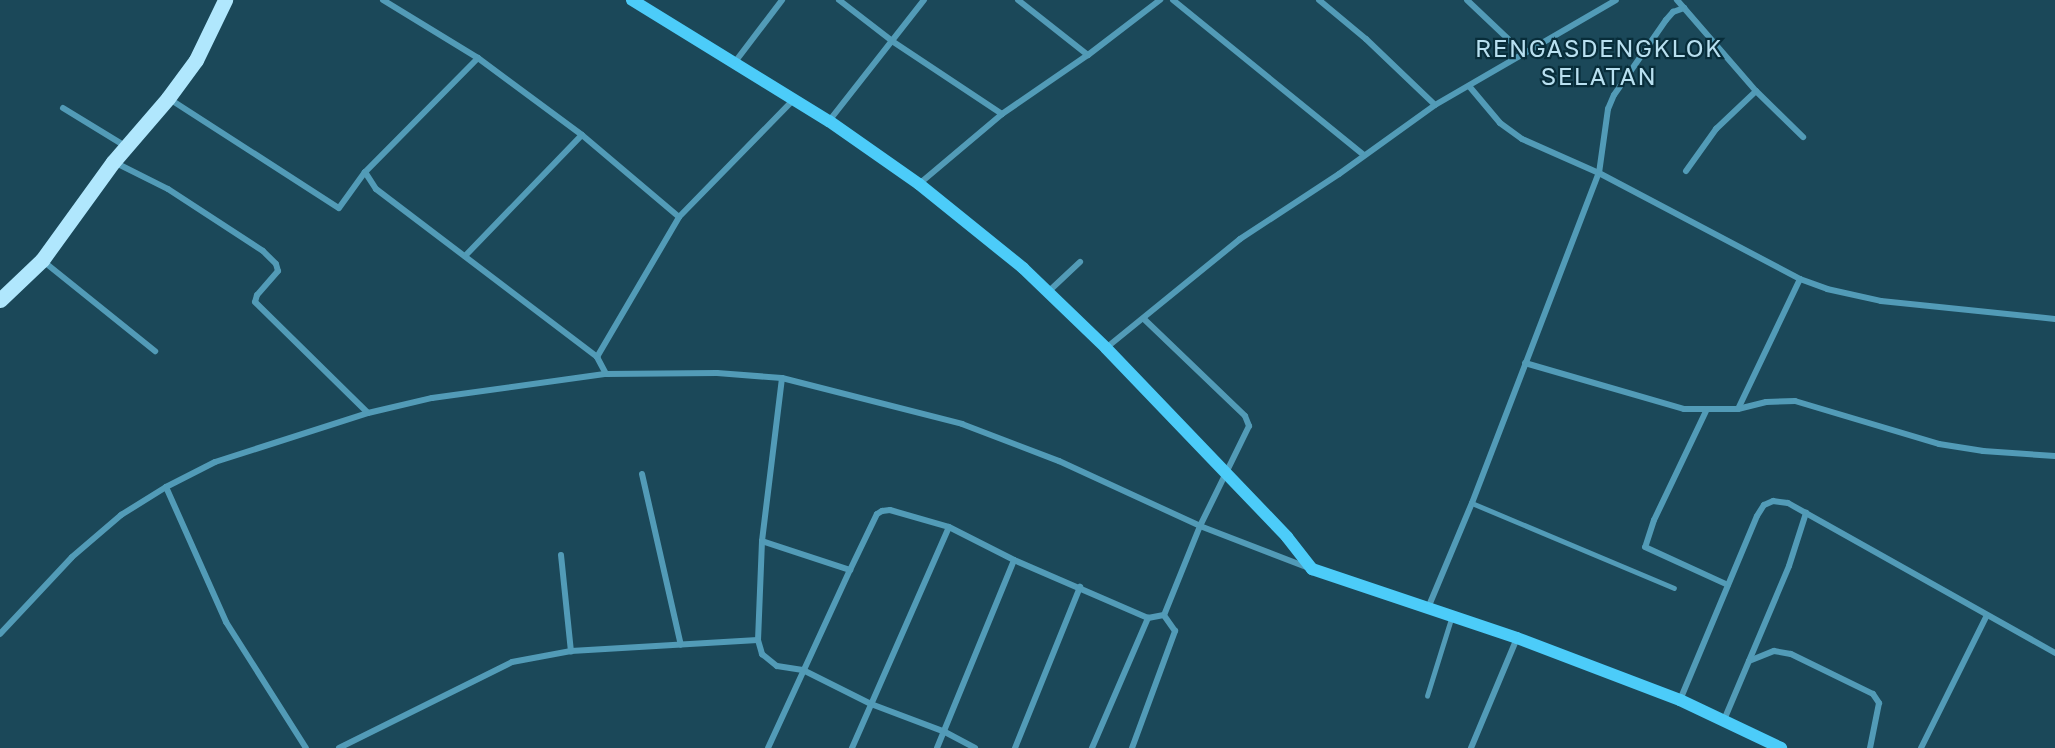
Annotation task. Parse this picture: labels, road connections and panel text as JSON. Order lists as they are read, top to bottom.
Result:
{
  "districts": ["RENGASDENGKLOK SELATAN"]
}
